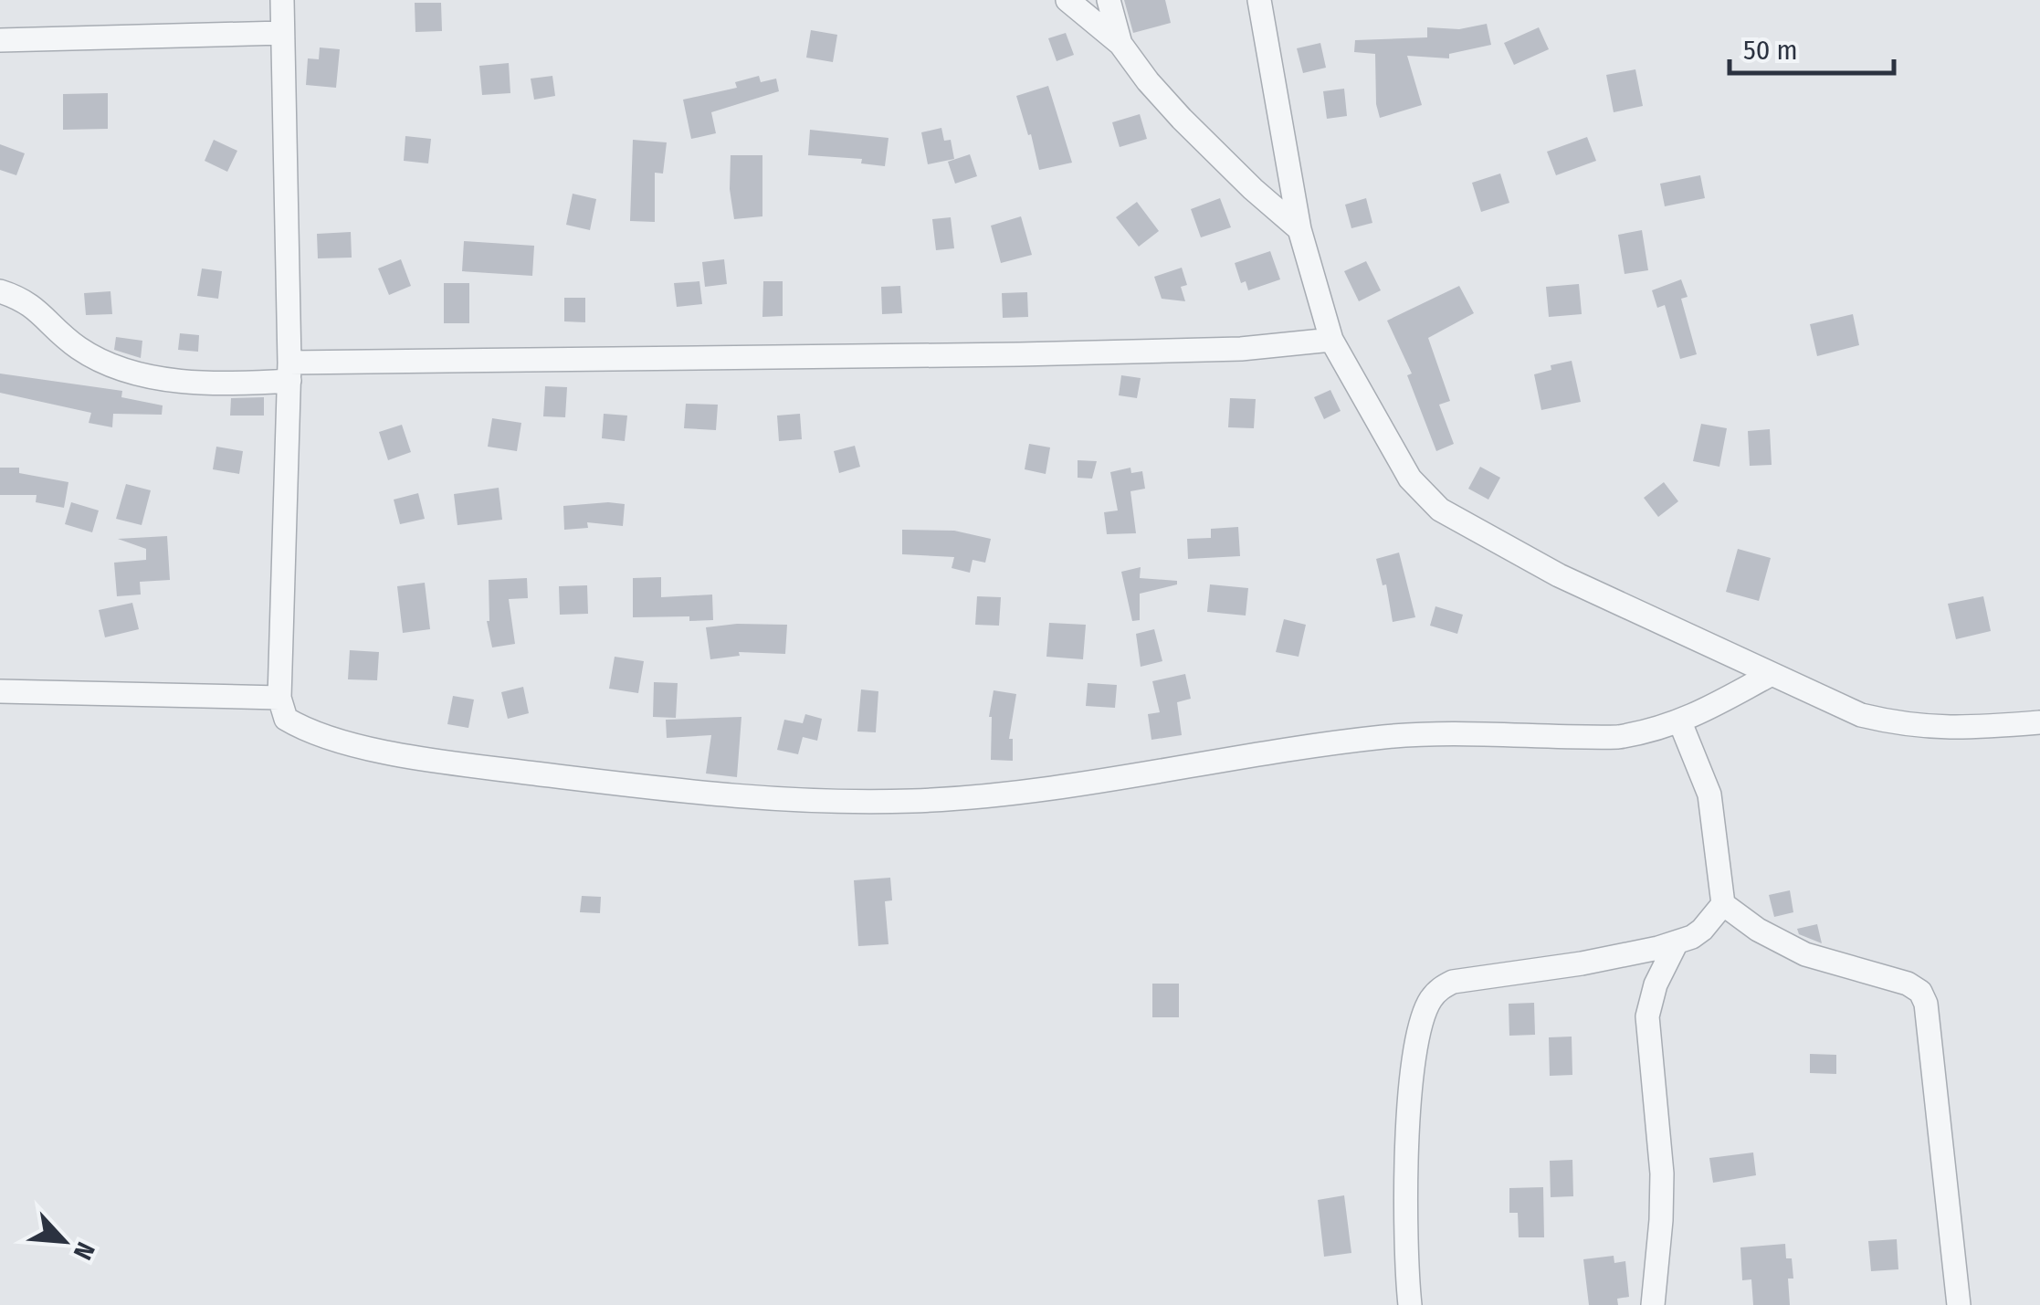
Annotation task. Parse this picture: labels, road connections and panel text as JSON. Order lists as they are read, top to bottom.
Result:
{
  "scale_bar": "50 m",
  "north": "bottom right"
}
